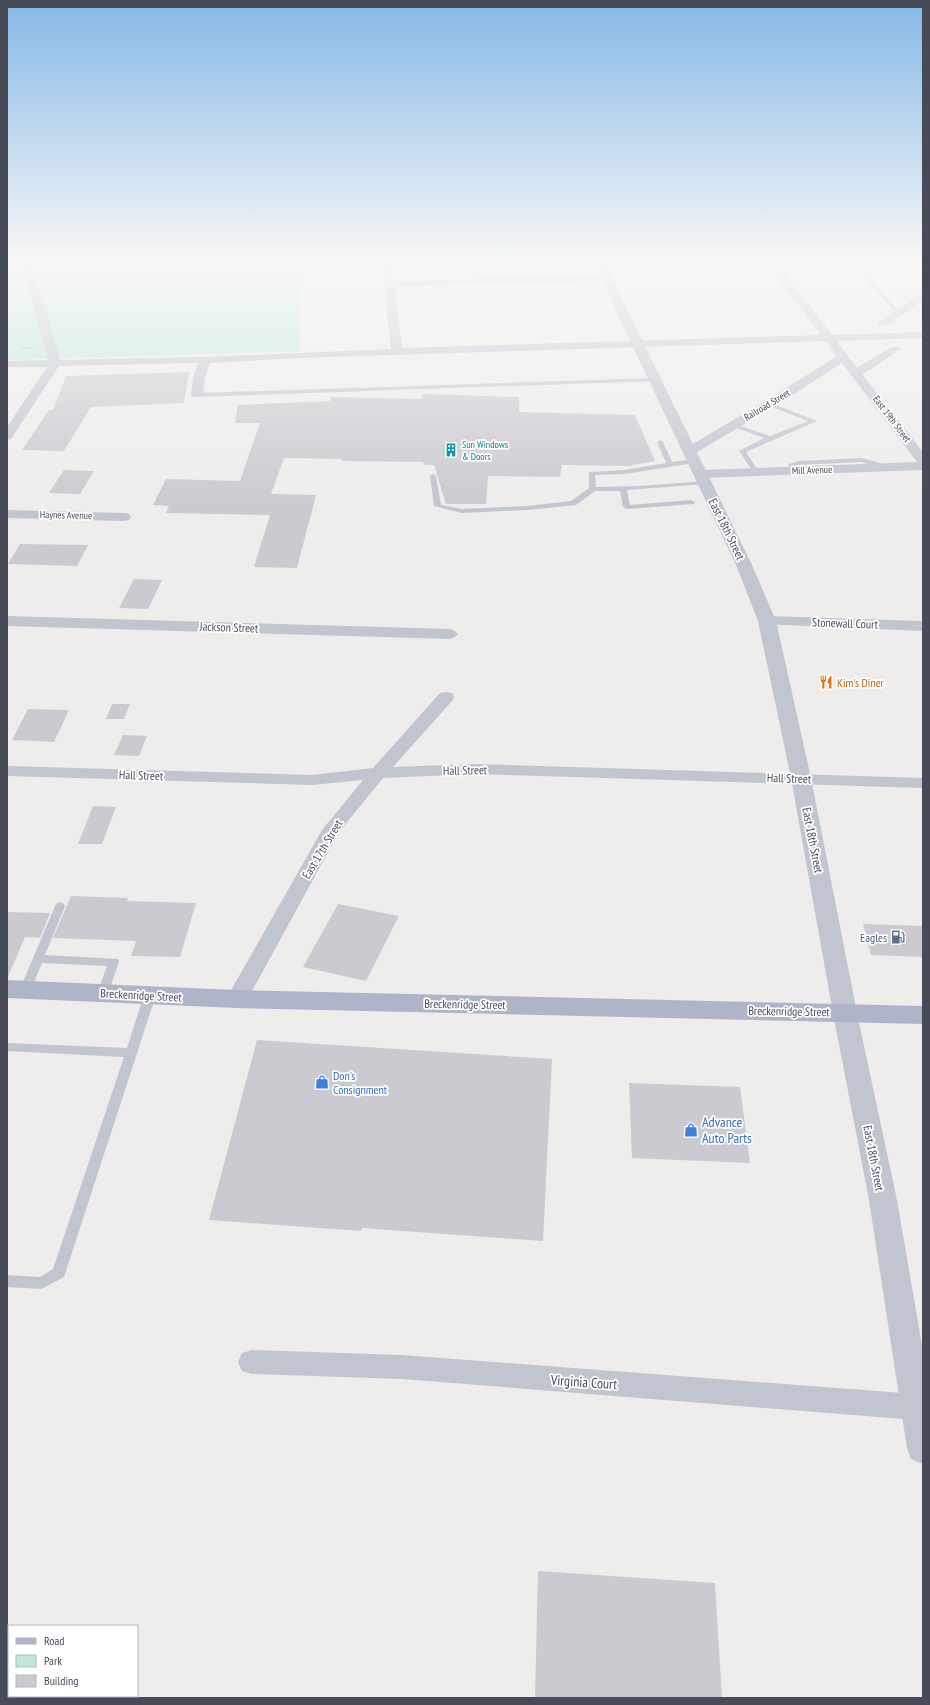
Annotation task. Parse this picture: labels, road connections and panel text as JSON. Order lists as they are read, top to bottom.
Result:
{
  "streets": {
    "main road": ["Breckenridge Street"],
    "street": [
      "Railroad Street",
      "East 19th Street",
      "Mill Avenue",
      "Haynes Avenue",
      "East 18th Street",
      "Stonewall Court",
      "Jackson Street",
      "Hall Street",
      "East 17th Street",
      "Virginia Court"
    ]
  },
  "crossings": [
    ["Railroad Street", "East 19th Street"],
    ["Railroad Street", "Mill Avenue"],
    ["Railroad Street", "East 18th Street"],
    ["Mill Avenue", "East 18th Street"],
    ["East 18th Street", "Stonewall Court"],
    ["East 18th Street", "Hall Street"],
    ["East 18th Street", "Breckenridge Street"],
    ["East 18th Street", "Virginia Court"],
    ["Hall Street", "East 17th Street"],
    ["East 17th Street", "Breckenridge Street"]
  ],
  "places": {
    "building": ["Sun Windows & Doors"],
    "restaurant": ["Kim's Diner"],
    "fuel station": ["Eagles"],
    "shop": ["Don's Consignment", "Advance Auto Parts"]
  },
  "legend": ["Road", "Park", "Building"]
}
